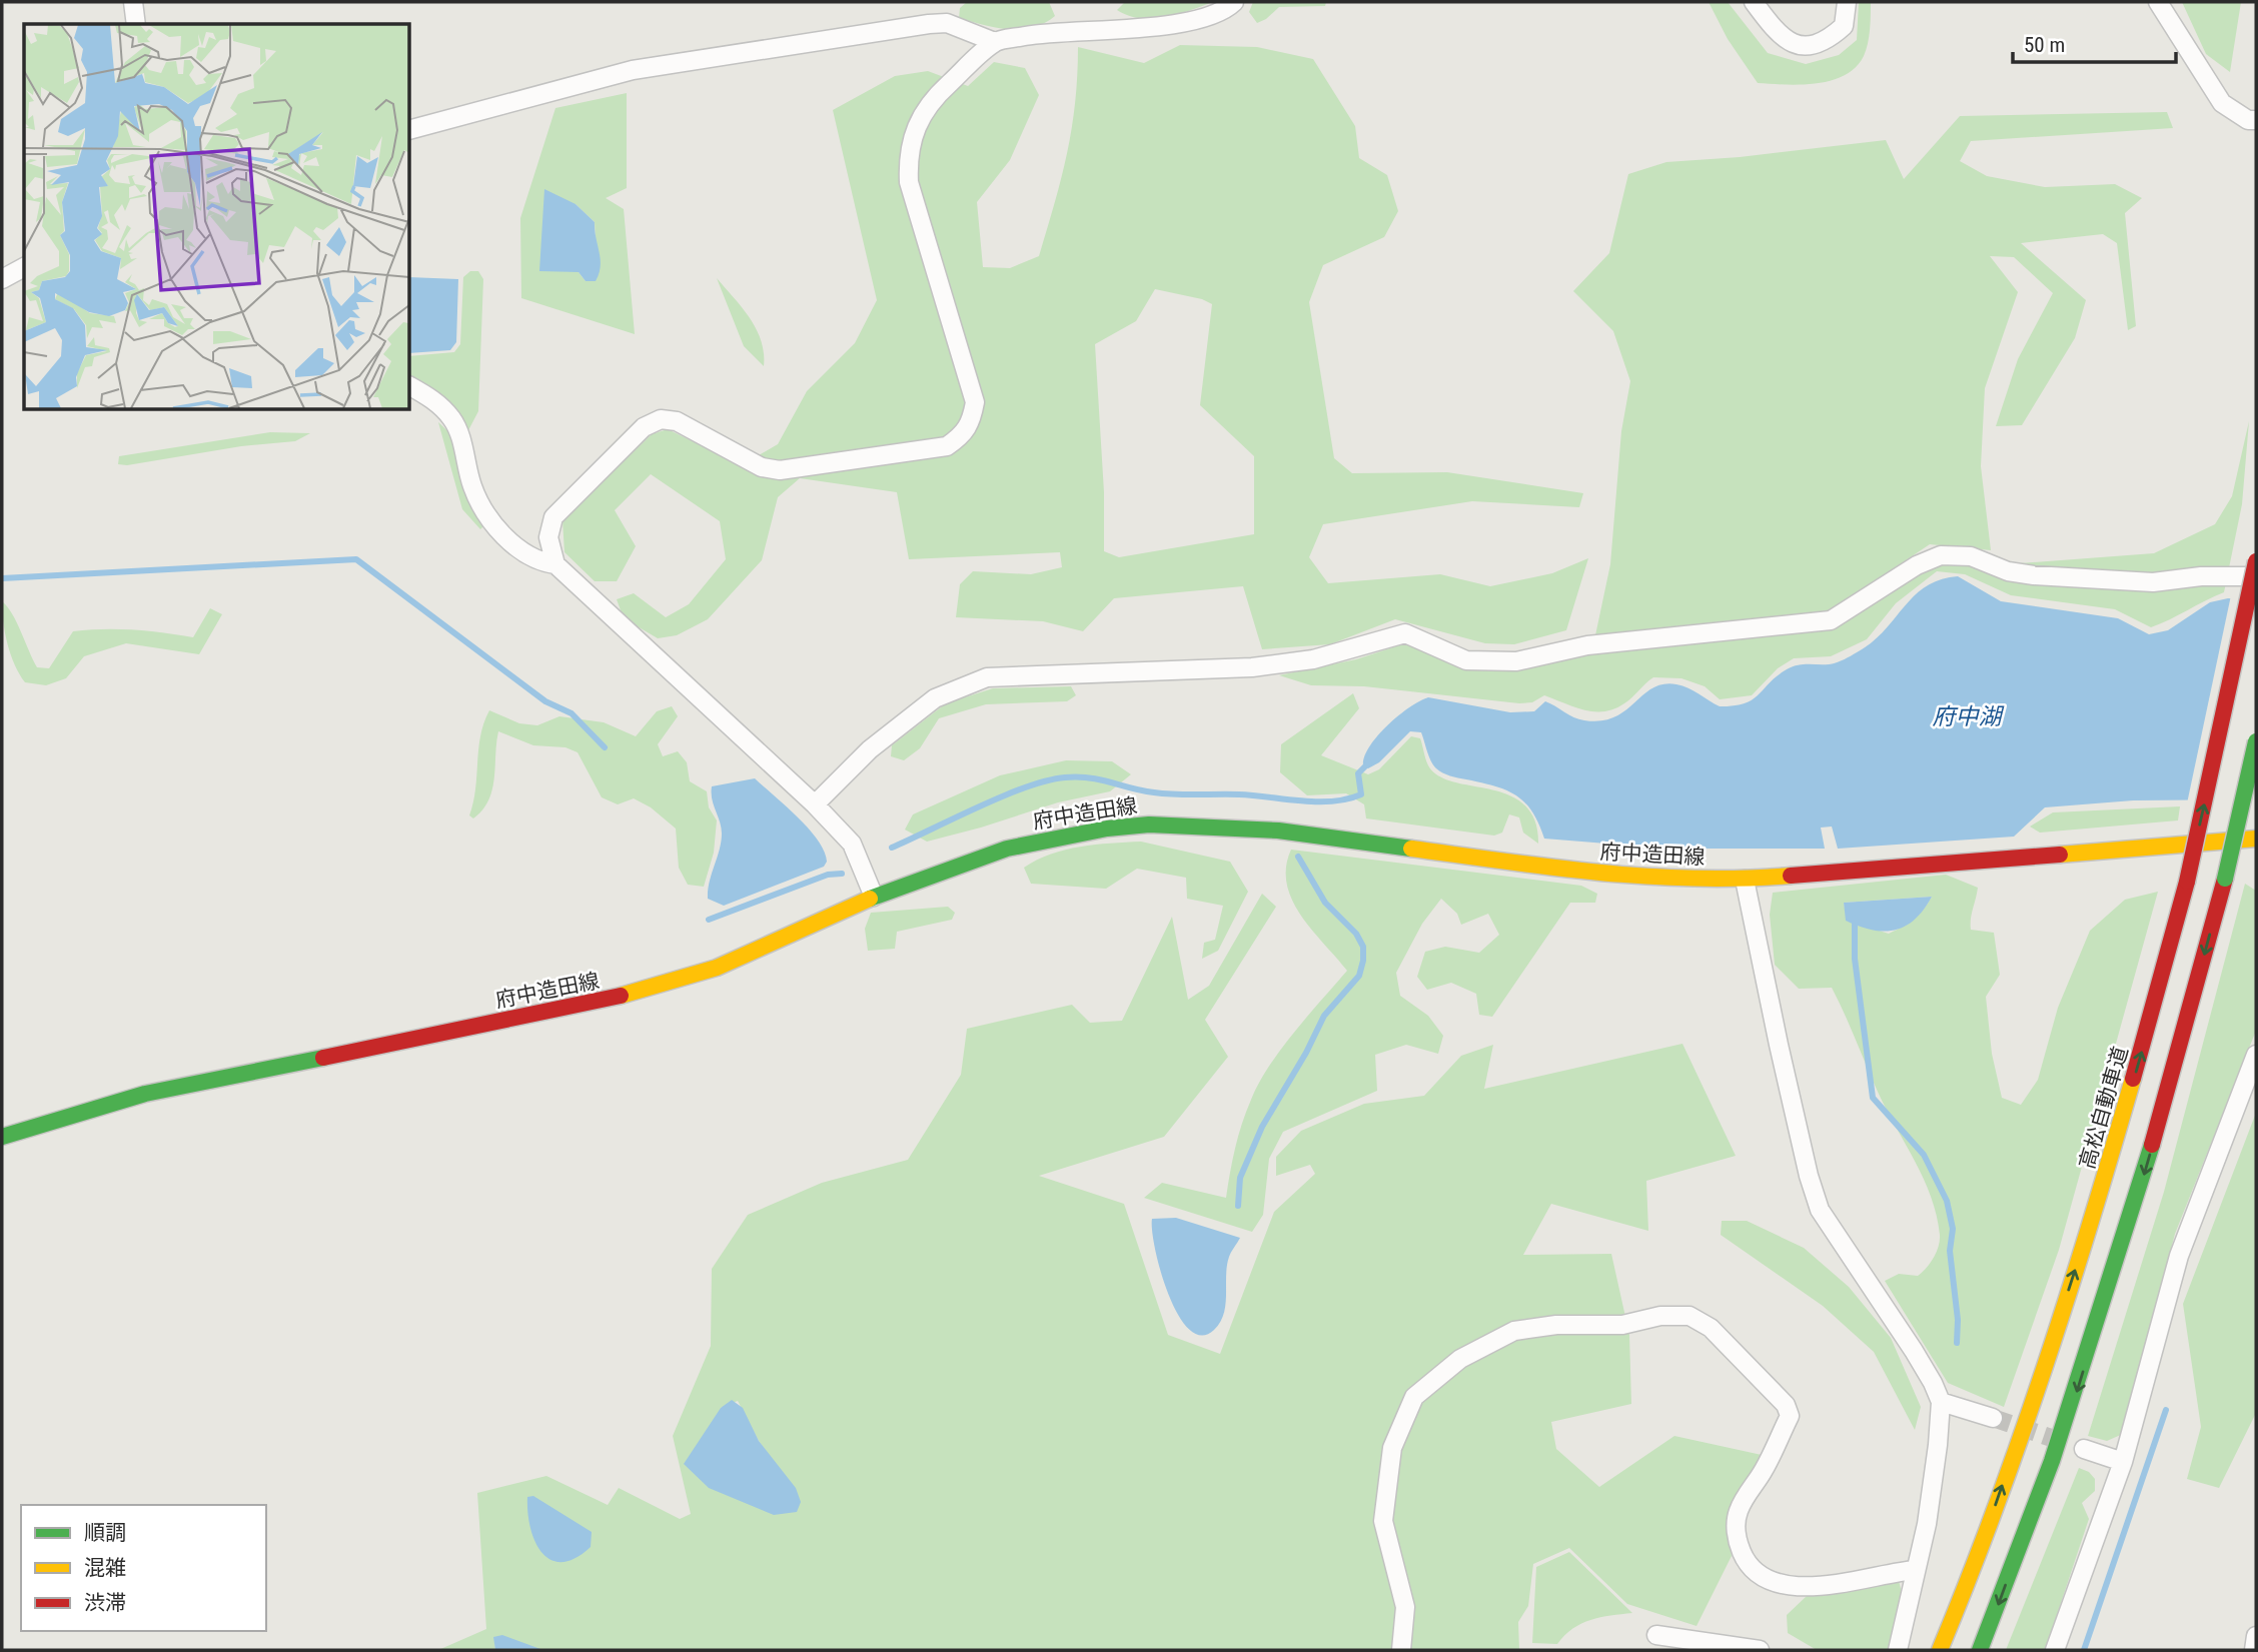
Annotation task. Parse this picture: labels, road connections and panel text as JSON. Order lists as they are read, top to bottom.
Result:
{
  "streets": {
    "main road": ["府中造田線", "高松自動車道"]
  },
  "water": ["府中湖"],
  "legend": ["順調", "混雑", "渋滞"],
  "scale_bar": "50 m"
}
